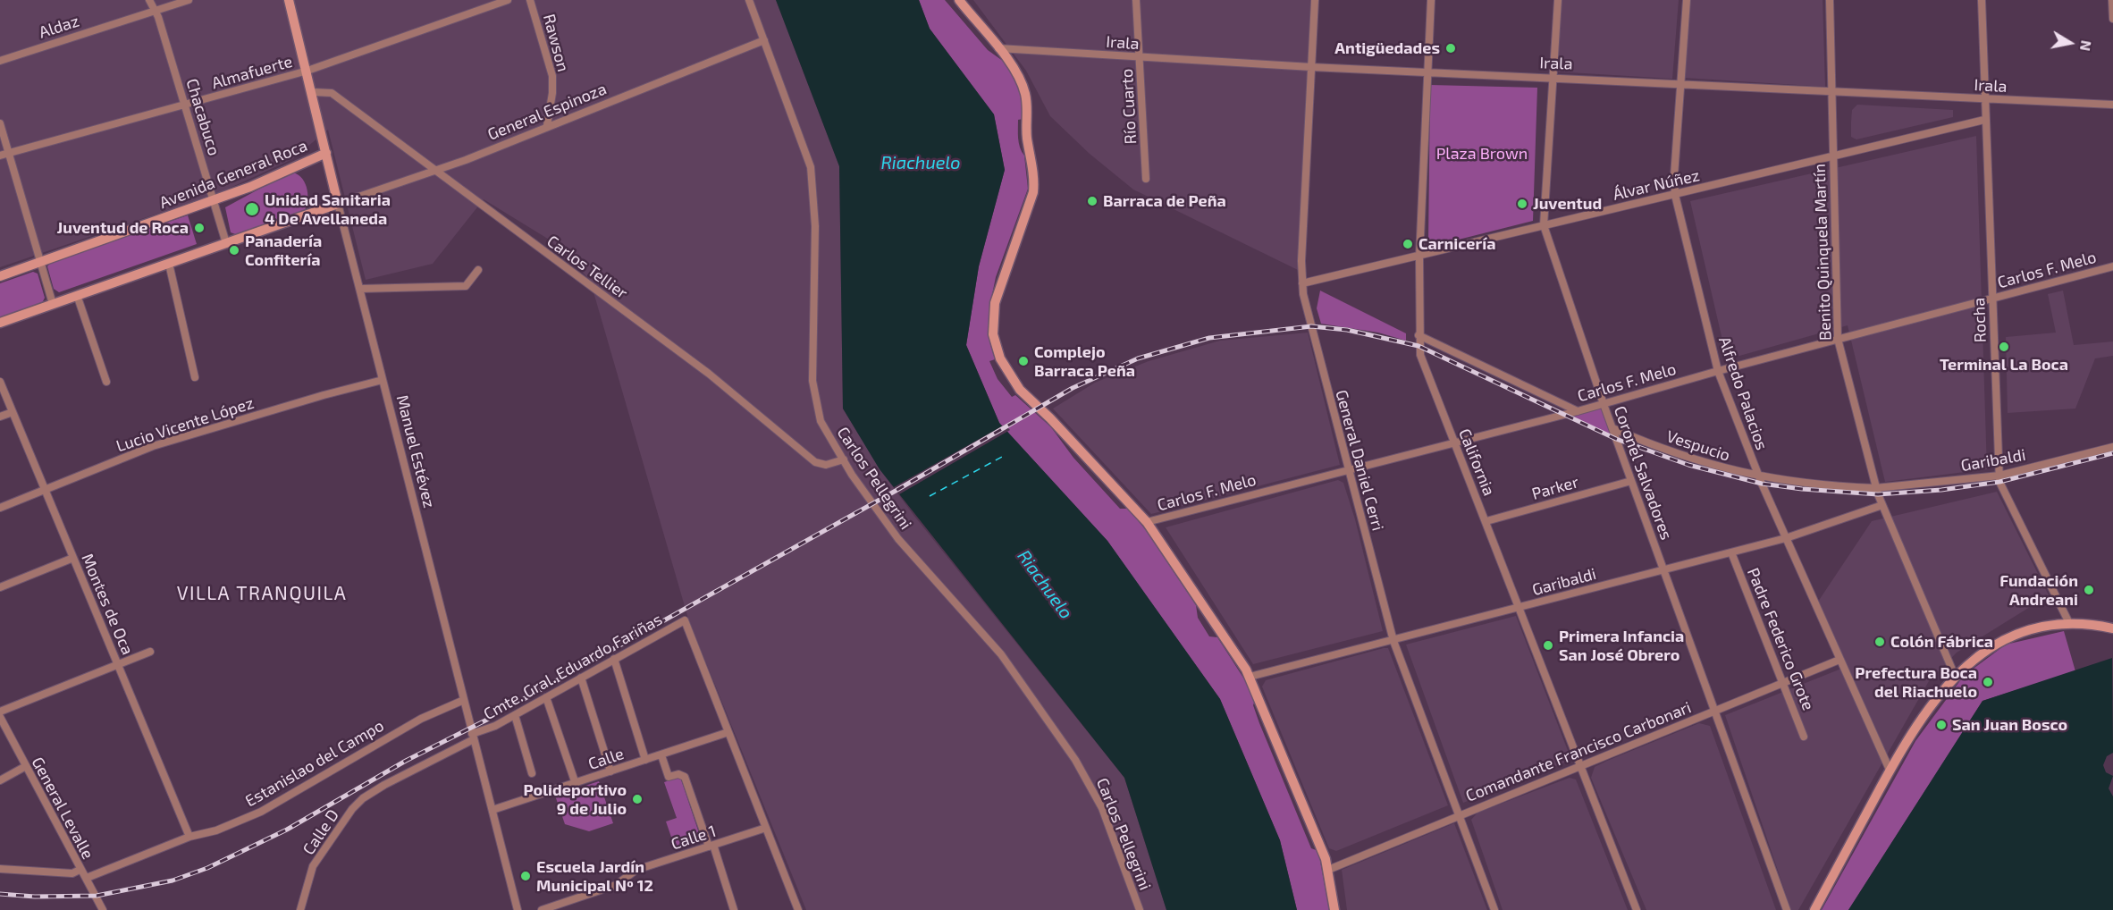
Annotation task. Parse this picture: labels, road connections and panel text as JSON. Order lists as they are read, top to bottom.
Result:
{
  "streets": {
    "main road": ["Avenida General Roca", "Manuel Estévez"],
    "street": [
      "Aldaz",
      "Rawson",
      "Irala",
      "Almafuerte",
      "Río Cuarto",
      "General Espinoza",
      "Chacabuco",
      "Álvar Núñez",
      "Benito Quinquela Martín",
      "Carlos Tellier",
      "Carlos F. Melo",
      "Rocha",
      "Alfredo Palacios",
      "Lucio Vicente López",
      "Vespucio",
      "General Daniel Cerri",
      "Garibaldi",
      "California",
      "Coronel Salvadores",
      "Carlos Pellegrini",
      "Parker",
      "Montes de Oca",
      "Padre Federico Grote",
      "Cmte. Gral. Eduardo Fariñas",
      "Comandante Francisco Carbonari",
      "Calle",
      "Estanislao del Campo",
      "General Levalle",
      "Calle D",
      "Calle 1"
    ]
  },
  "crossings": [
    ["Aldaz", "Chacabuco"],
    ["Rawson", "General Espinoza"],
    ["Irala", "Río Cuarto"],
    ["Irala", "Benito Quinquela Martín"],
    ["Irala", "Rocha"],
    ["Irala", "Alfredo Palacios"],
    ["Irala", "General Daniel Cerri"],
    ["Irala", "California"],
    ["Irala", "Coronel Salvadores"],
    ["Almafuerte", "Chacabuco"],
    ["Almafuerte", "Manuel Estévez"],
    ["General Espinoza", "Carlos Tellier"],
    ["General Espinoza", "Manuel Estévez"],
    ["General Espinoza", "Carlos Pellegrini"],
    ["Chacabuco", "Avenida General Roca"],
    ["Avenida General Roca", "Manuel Estévez"],
    ["Álvar Núñez", "Benito Quinquela Martín"],
    ["Álvar Núñez", "Rocha"],
    ["Álvar Núñez", "Alfredo Palacios"],
    ["Álvar Núñez", "General Daniel Cerri"],
    ["Álvar Núñez", "California"],
    ["Álvar Núñez", "Coronel Salvadores"],
    ["Benito Quinquela Martín", "Carlos F. Melo"],
    ["Benito Quinquela Martín", "Vespucio"],
    ["Benito Quinquela Martín", "Garibaldi"],
    ["Carlos Tellier", "Manuel Estévez"],
    ["Carlos Tellier", "Carlos Pellegrini"],
    ["Carlos F. Melo", "Rocha"],
    ["Carlos F. Melo", "Alfredo Palacios"],
    ["Carlos F. Melo", "General Daniel Cerri"],
    ["Carlos F. Melo", "California"],
    ["Carlos F. Melo", "Coronel Salvadores"],
    ["Rocha", "Garibaldi"],
    ["Alfredo Palacios", "Vespucio"],
    ["Alfredo Palacios", "Garibaldi"],
    ["Alfredo Palacios", "Comandante Francisco Carbonari"],
    ["Lucio Vicente López", "Manuel Estévez"],
    ["Lucio Vicente López", "Montes de Oca"],
    ["Vespucio", "Garibaldi"],
    ["Vespucio", "Coronel Salvadores"],
    ["Manuel Estévez", "Cmte. Gral. Eduardo Fariñas"],
    ["Manuel Estévez", "Calle"],
    ["Manuel Estévez", "Estanislao del Campo"],
    ["General Daniel Cerri", "Garibaldi"],
    ["General Daniel Cerri", "Comandante Francisco Carbonari"],
    ["Garibaldi", "California"],
    ["Garibaldi", "Coronel Salvadores"],
    ["Garibaldi", "Padre Federico Grote"],
    ["California", "Parker"],
    ["California", "Comandante Francisco Carbonari"],
    ["Coronel Salvadores", "Parker"],
    ["Coronel Salvadores", "Comandante Francisco Carbonari"],
    ["Montes de Oca", "Estanislao del Campo"],
    ["Padre Federico Grote", "Comandante Francisco Carbonari"],
    ["Cmte. Gral. Eduardo Fariñas", "Calle"],
    ["Cmte. Gral. Eduardo Fariñas", "Calle D"],
    ["Estanislao del Campo", "General Levalle"]
  ],
  "districts": ["VILLA TRANQUILA"],
  "water": ["Riachuelo"],
  "parks": ["Plaza Brown"],
  "places": [
    "Antigüedades",
    "Barraca de Peña",
    "Juventud",
    "Unidad Sanitaria 4 De Avellaneda",
    "Juventud de Roca",
    "Carnicería",
    "Panadería Confitería",
    "Terminal La Boca",
    "Complejo Barraca Peña",
    "Fundación Andreani",
    "Colón Fábrica",
    "Primera Infancia San José Obrero",
    "Prefectura Boca del Riachuelo",
    "San Juan Bosco",
    "Polideportivo 9 de Julio",
    "Escuela Jardín Municipal Nº 12"
  ],
  "north": "right"
}
